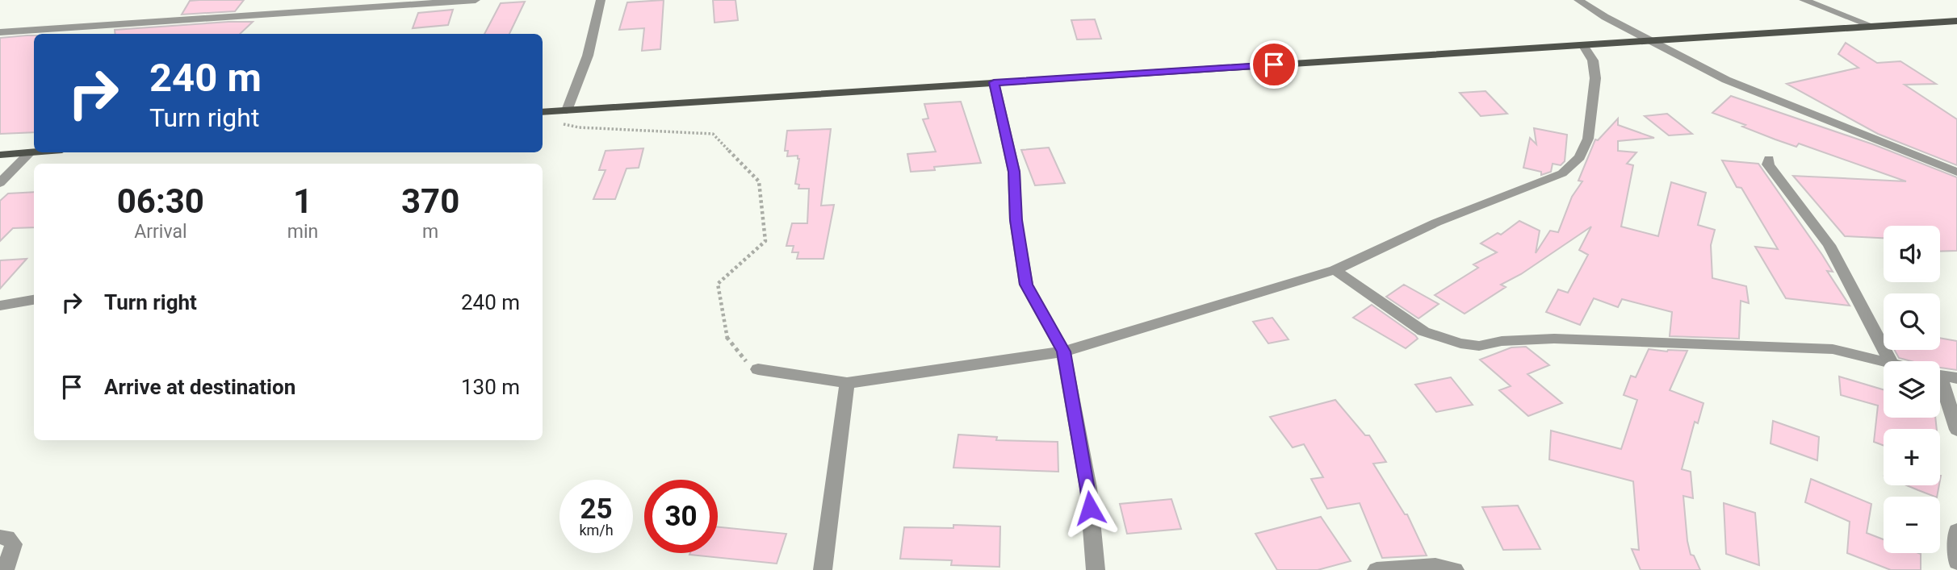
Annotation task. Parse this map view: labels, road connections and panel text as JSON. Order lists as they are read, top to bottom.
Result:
{
  "page": {
    "turn": ["240 m", "Turn right"],
    "eta": [
      "06:30",
      "Arrival",
      "1",
      "min",
      "370",
      "m"
    ],
    "map_buttons": ["+", "−"],
    "list": [
      {
        "name": "Turn right",
        "value": "240 m"
      },
      {
        "name": "Arrive at destination",
        "value": "130 m"
      }
    ],
    "speed": "25 km/h",
    "limit": "30"
  }
}
